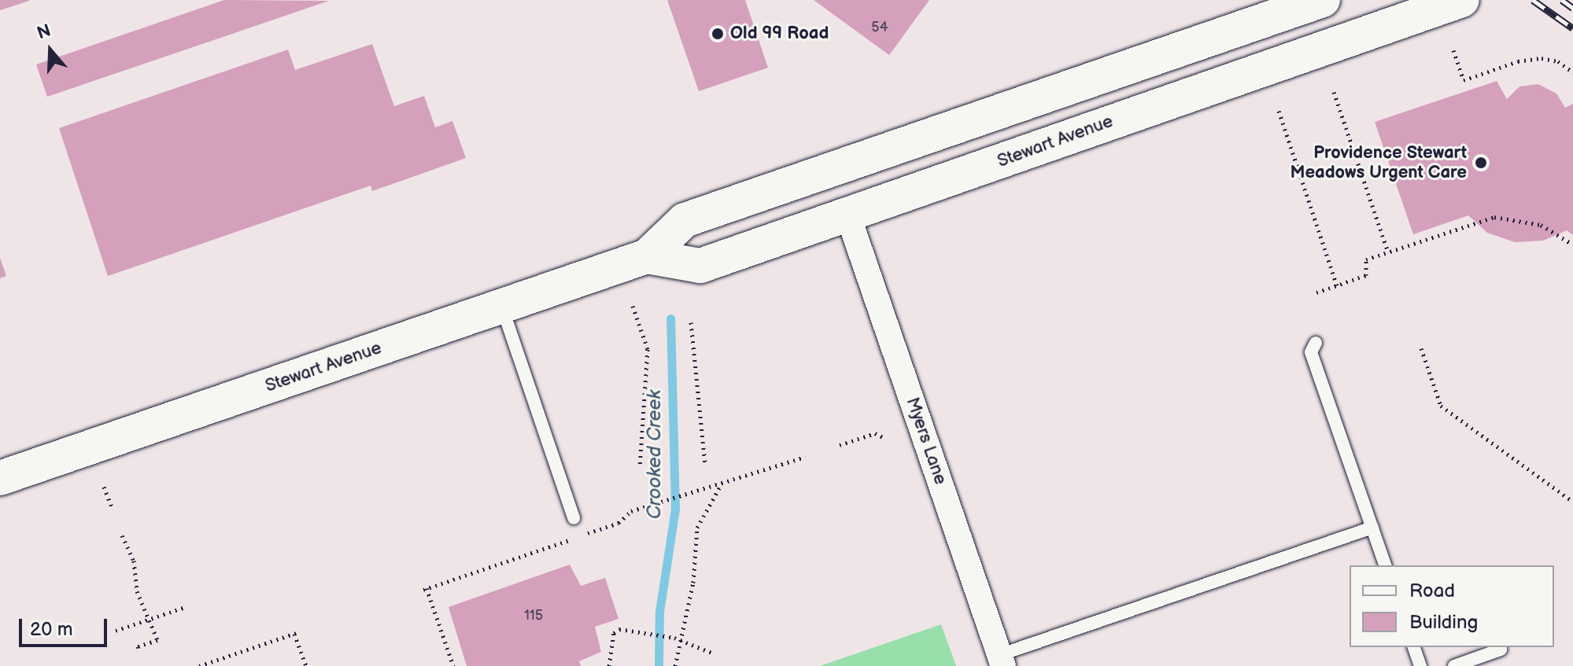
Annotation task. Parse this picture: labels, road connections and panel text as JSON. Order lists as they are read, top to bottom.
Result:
{
  "streets": {
    "main road": ["Stewart Avenue"],
    "street": ["Myers Lane"]
  },
  "crossings": [
    ["Stewart Avenue", "Myers Lane"]
  ],
  "water": ["Crooked Creek"],
  "places": ["Old 99 Road", "Providence Stewart Meadows Urgent Care"],
  "house_numbers": ["54", "115"],
  "legend": ["Road", "Building"],
  "scale_bar": "20 m",
  "north": "top"
}
